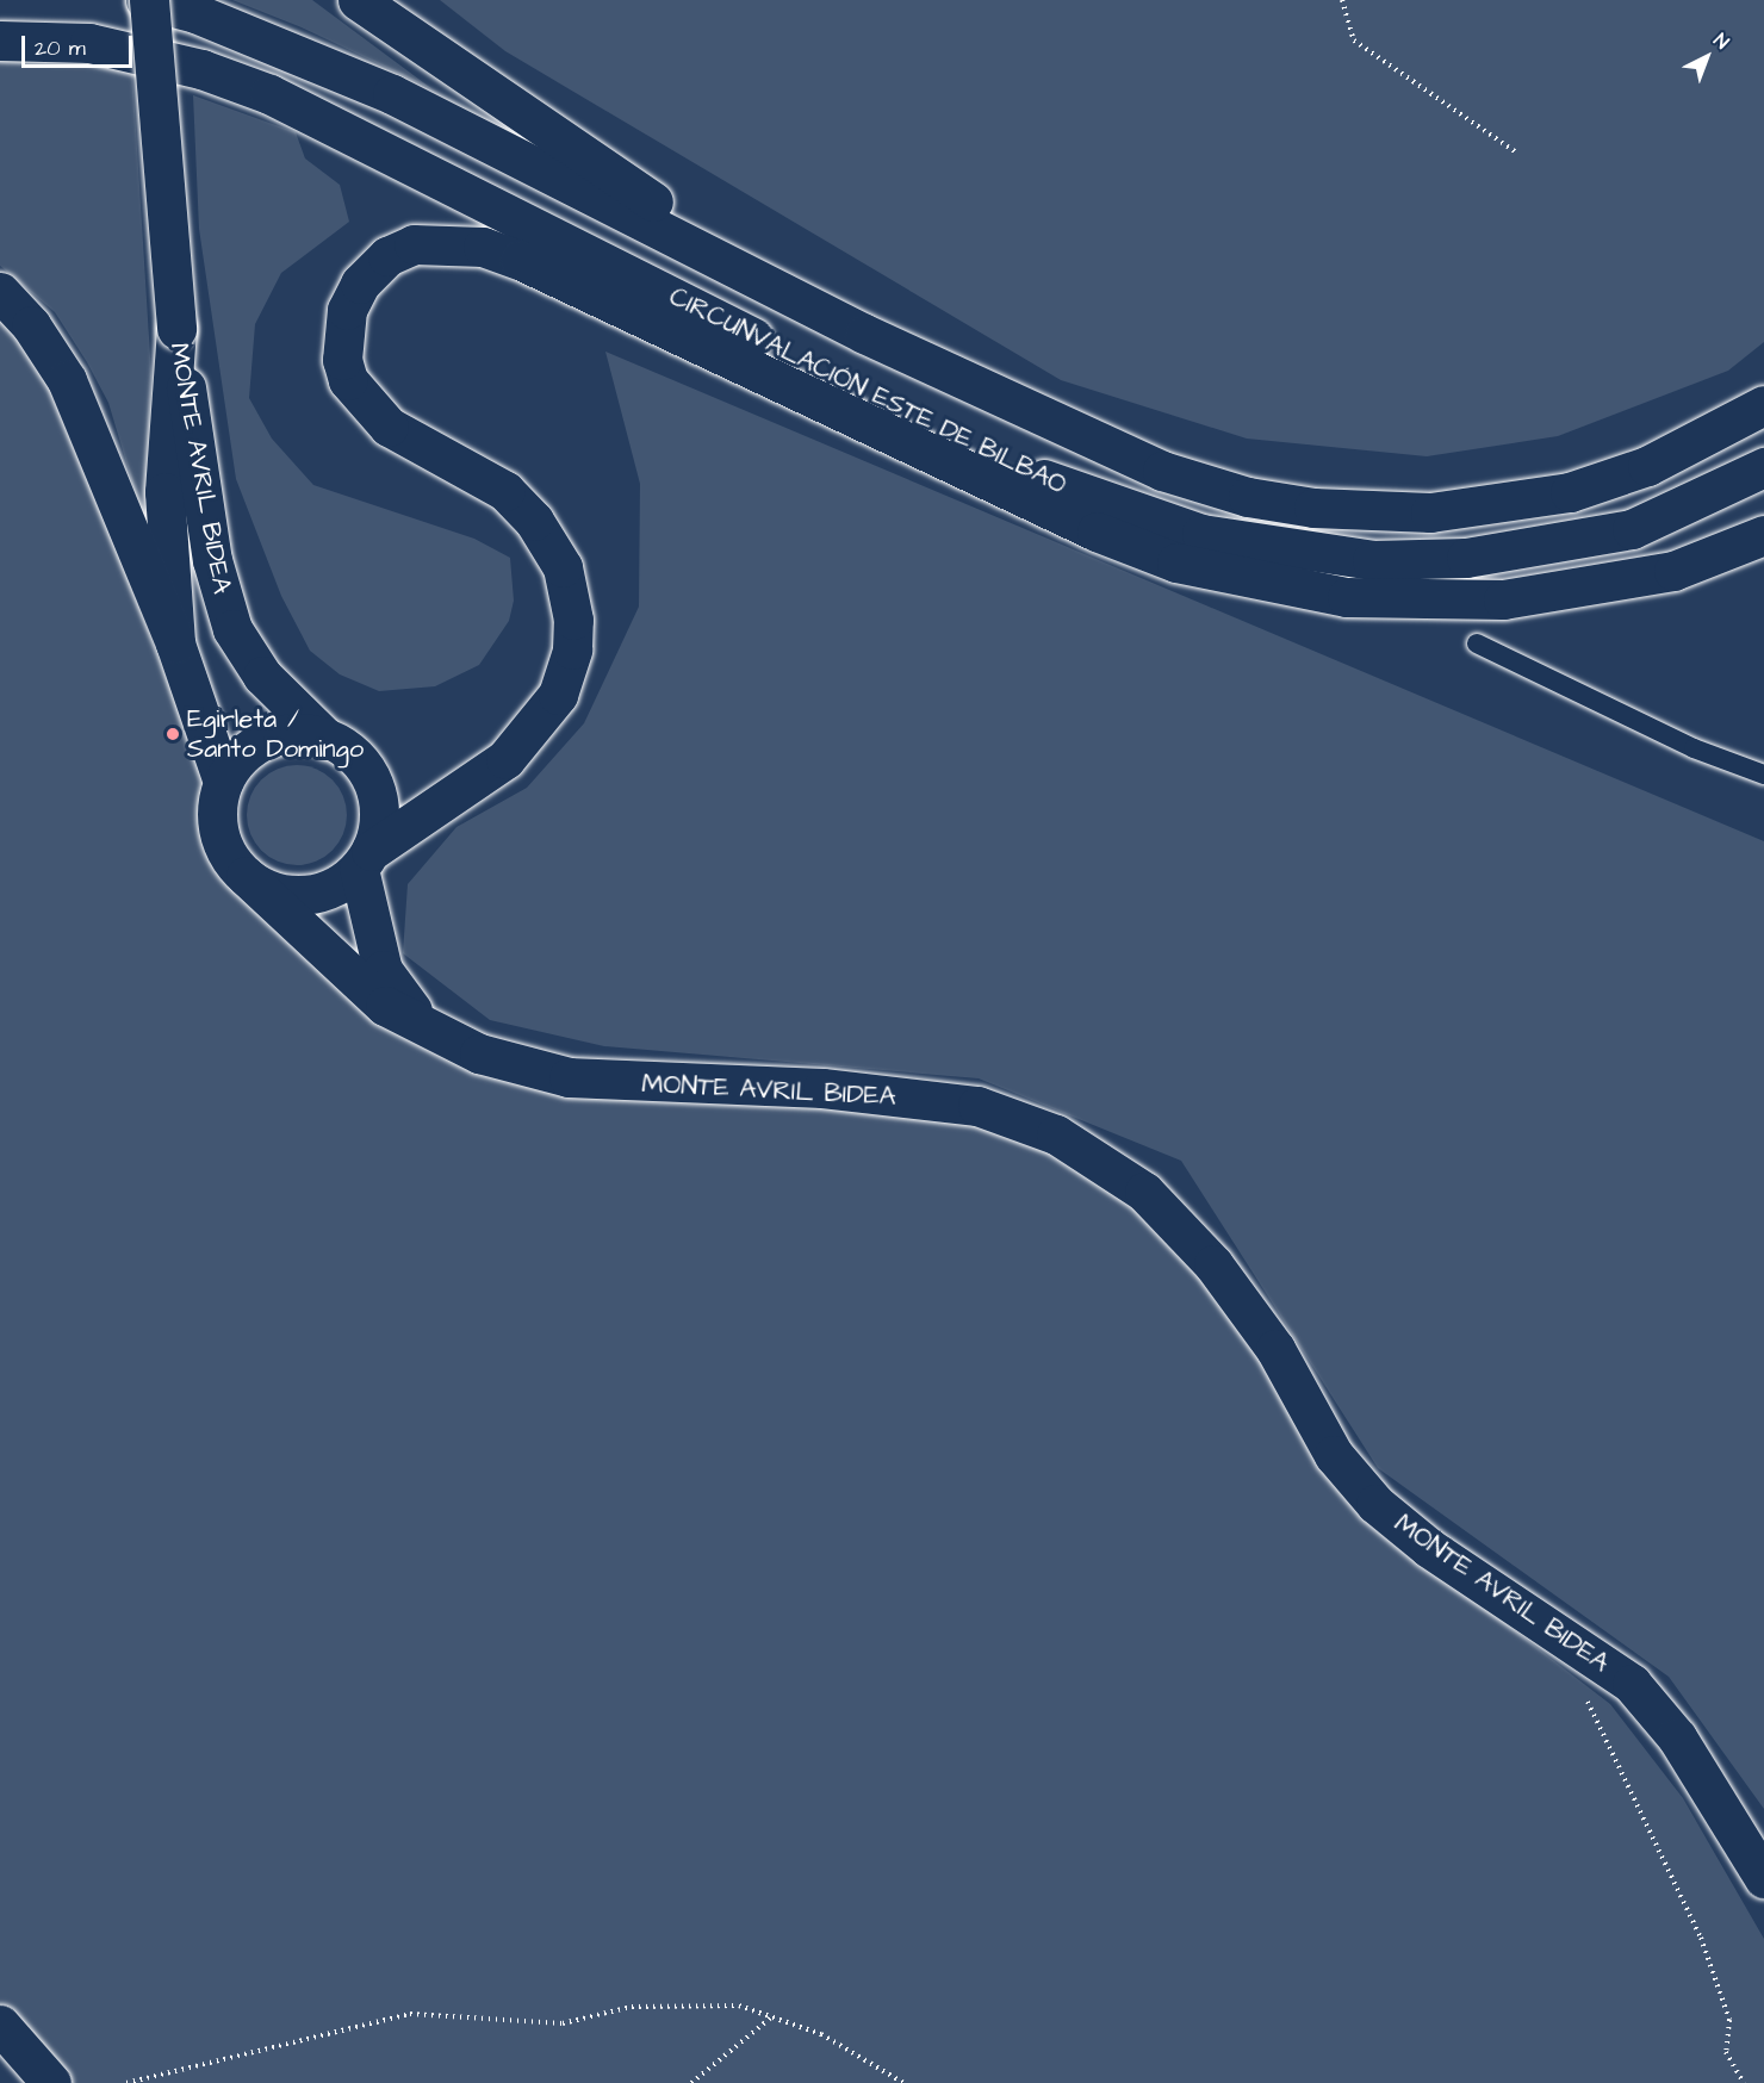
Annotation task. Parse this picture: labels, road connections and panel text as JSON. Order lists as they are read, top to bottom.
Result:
{
  "streets": {
    "main road": ["CIRCUNVALACIÓN ESTE DE BILBAO", "MONTE AVRIL BIDEA"]
  },
  "crossings": [
    ["CIRCUNVALACIÓN ESTE DE BILBAO", "MONTE AVRIL BIDEA"]
  ],
  "places": ["Egirleta / Santo Domingo"],
  "scale_bar": "20 m",
  "north": "top right"
}
